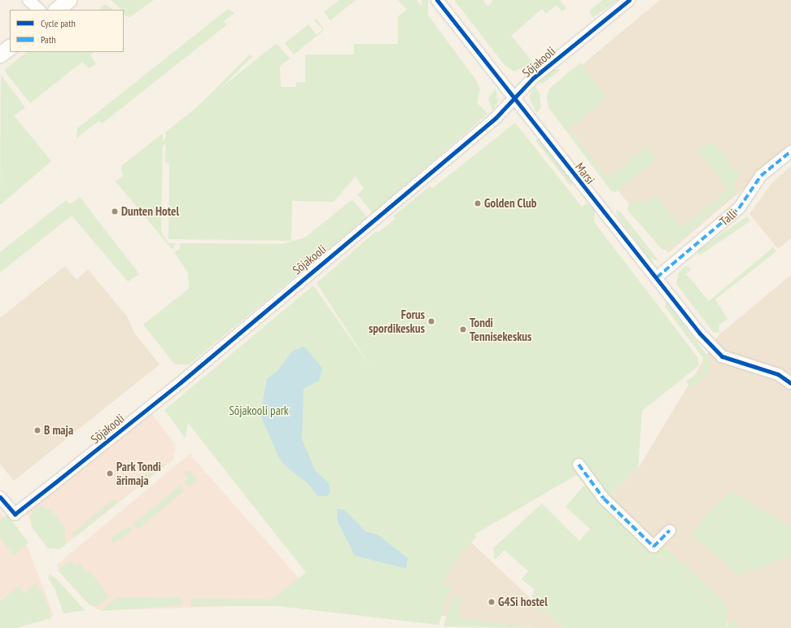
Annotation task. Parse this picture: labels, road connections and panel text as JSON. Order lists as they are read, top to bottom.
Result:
{
  "streets": {
    "street": ["Sõjakooli", "Marsi", "Talli"]
  },
  "crossings": [
    ["Sõjakooli", "Marsi"],
    ["Marsi", "Talli"]
  ],
  "parks": ["Sõjakooli park"],
  "places": [
    "Golden Club",
    "Dunten Hotel",
    "Forus spordikeskus",
    "Tondi Tennisekeskus",
    "B maja",
    "Park Tondi ärimaja",
    "G4Si hostel"
  ],
  "legend": ["Cycle path", "Path"]
}
